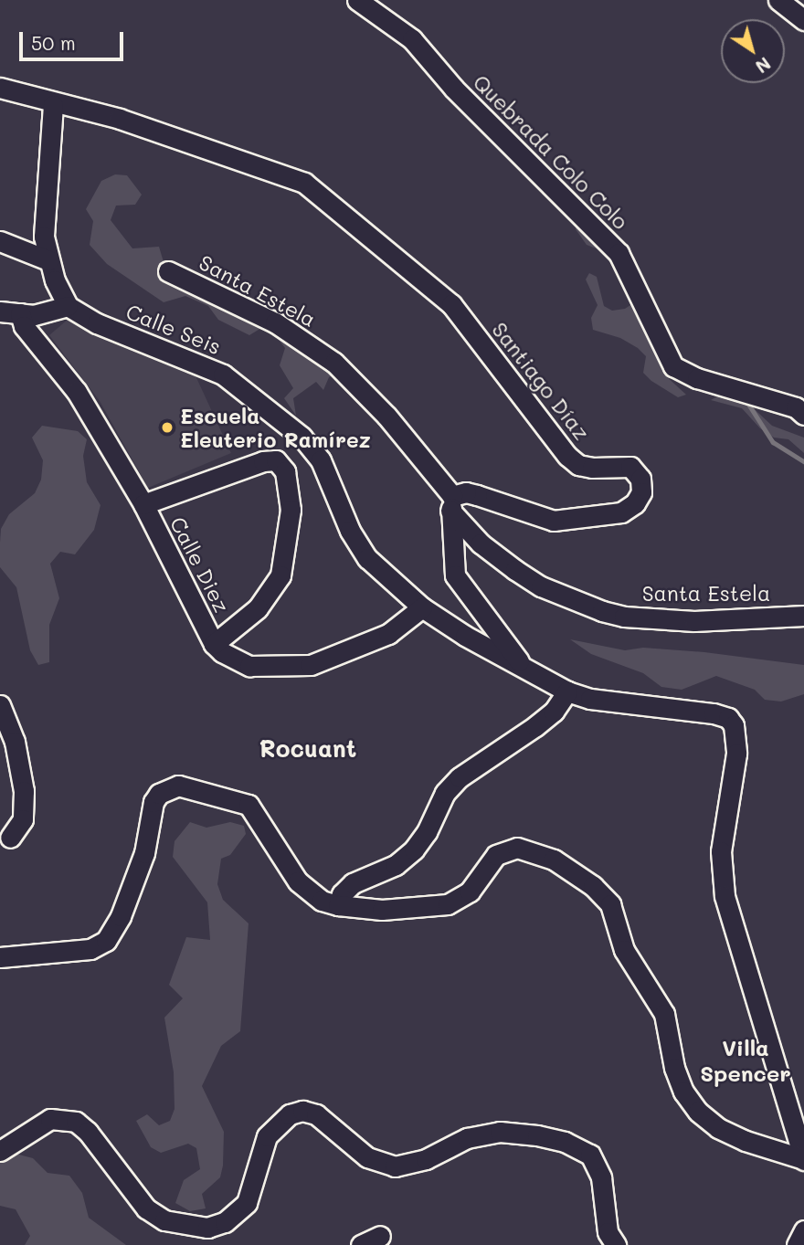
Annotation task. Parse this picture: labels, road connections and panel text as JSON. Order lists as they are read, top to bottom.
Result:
{
  "streets": {
    "street": [
      "Quebrada Colo Colo",
      "Santa Estela",
      "Calle Seis",
      "Santiago Díaz",
      "Calle Diez"
    ]
  },
  "crossings": [
    ["Santa Estela", "Santiago Díaz"],
    ["Calle Seis", "Calle Diez"]
  ],
  "districts": ["Rocuant", "Villa Spencer"],
  "places": ["Escuela Eleuterio Ramírez"],
  "scale_bar": "50 m",
  "north": "bottom right"
}
